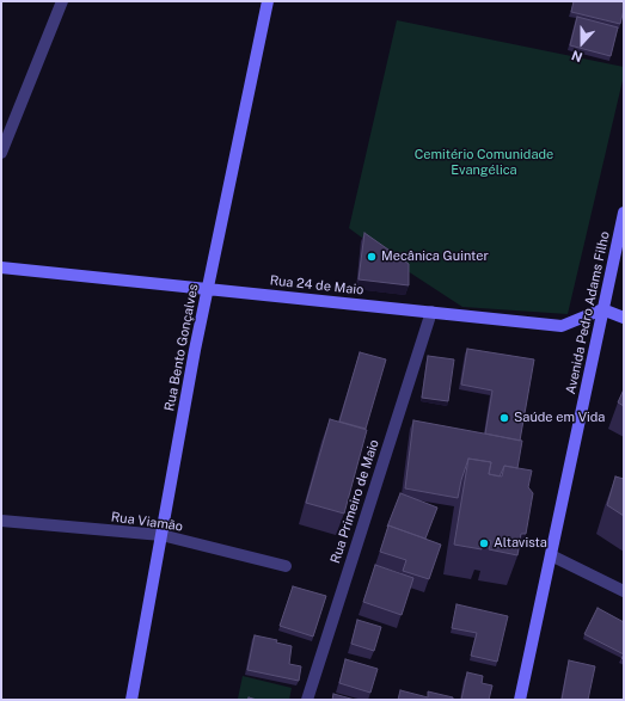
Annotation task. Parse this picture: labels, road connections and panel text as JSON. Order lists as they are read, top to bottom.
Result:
{
  "streets": {
    "street": [
      "Rua 24 de Maio",
      "Avenida Pedro Adams Filho",
      "Rua Bento Gonçalves",
      "Rua Primeiro de Maio",
      "Rua Viamão"
    ]
  },
  "crossings": [
    ["Rua 24 de Maio", "Avenida Pedro Adams Filho"],
    ["Rua 24 de Maio", "Rua Bento Gonçalves"],
    ["Rua 24 de Maio", "Rua Primeiro de Maio"],
    ["Rua Bento Gonçalves", "Rua Viamão"]
  ],
  "parks": ["Cemitério Comunidade Evangélica"],
  "places": ["Mecânica Guinter", "Saúde em Vida", "Altavista"],
  "north": "bottom"
}
